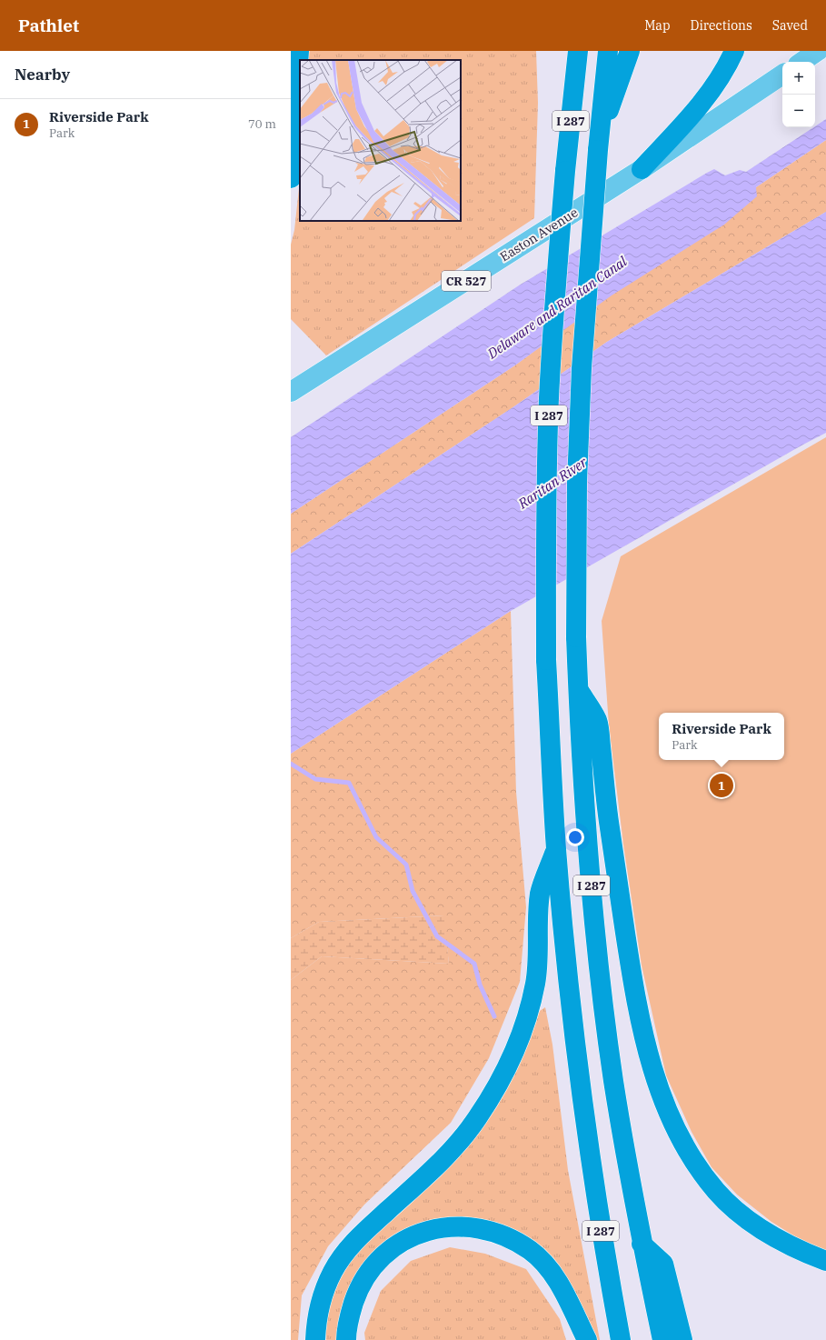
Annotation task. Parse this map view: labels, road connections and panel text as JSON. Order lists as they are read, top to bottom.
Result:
{
  "streets": {
    "highway": ["I 287"],
    "main road": ["Easton Avenue", "CR 527"]
  },
  "water": ["Delaware and Raritan Canal", "Raritan River"],
  "page": {
    "header": "Pathlet",
    "nav": ["Map", "Directions", "Saved"],
    "heading": "Nearby",
    "map_buttons": ["+", "−"],
    "list": [
      {
        "mark": "1",
        "name": "Riverside Park",
        "note": "Park",
        "value": "70 m"
      }
    ],
    "popup": ["Riverside Park", "Park"],
    "pins": "1"
  }
}
